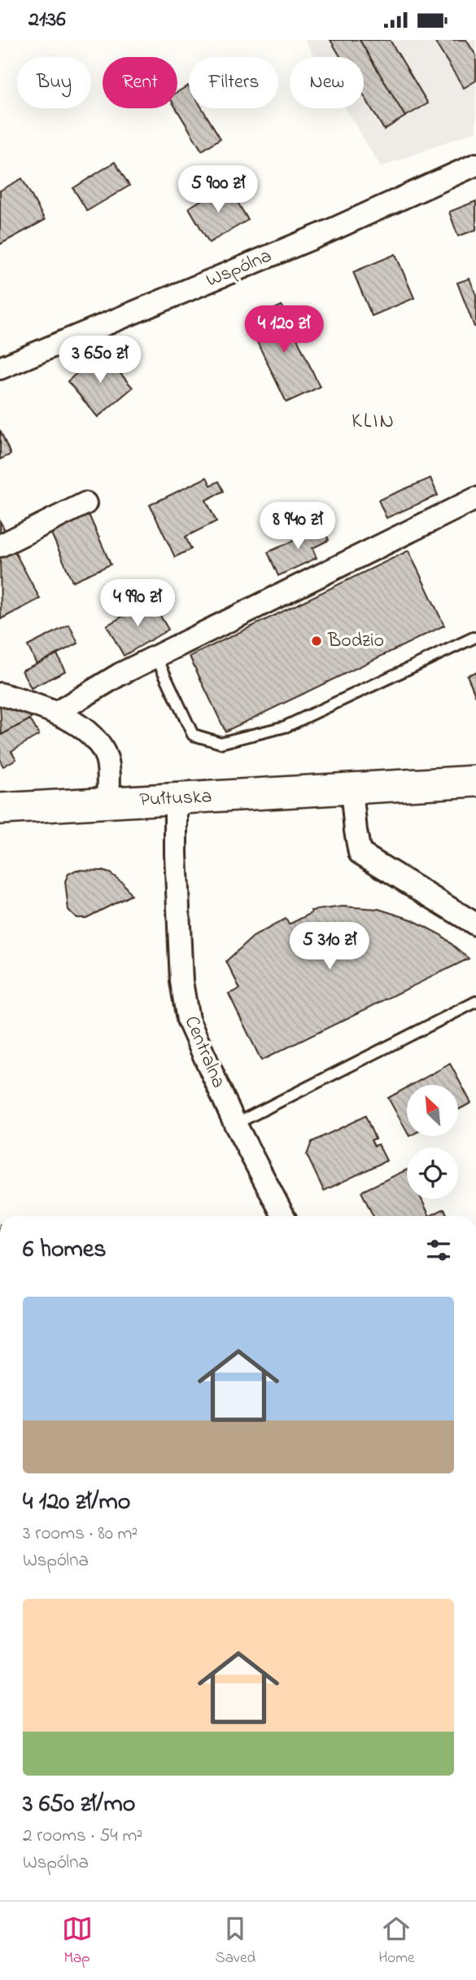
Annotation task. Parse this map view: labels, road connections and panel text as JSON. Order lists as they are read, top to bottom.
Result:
{
  "streets": {
    "street": ["Wspólna", "Pułtuska", "Centralna"]
  },
  "crossings": [
    ["Pułtuska", "Centralna"]
  ],
  "districts": ["KLIN"],
  "places": ["Bodzio"],
  "north": "top left",
  "page": {
    "status": "21:36",
    "chip": [
      "Buy",
      "Rent",
      "Filters",
      "New"
    ],
    "price": [
      "5 900 zł",
      "4 120 zł",
      "3 650 zł",
      "8 940 zł",
      "4 990 zł",
      "5 310 zł"
    ],
    "heading": "6 homes",
    "list": [
      {
        "name": "4 120 zł/mo",
        "note": "3 rooms · 80 m² · Wspólna"
      },
      {
        "name": "3 650 zł/mo",
        "note": "2 rooms · 54 m² · Wspólna"
      }
    ],
    "tabs": ["Map", "Saved", "Home"]
  }
}
